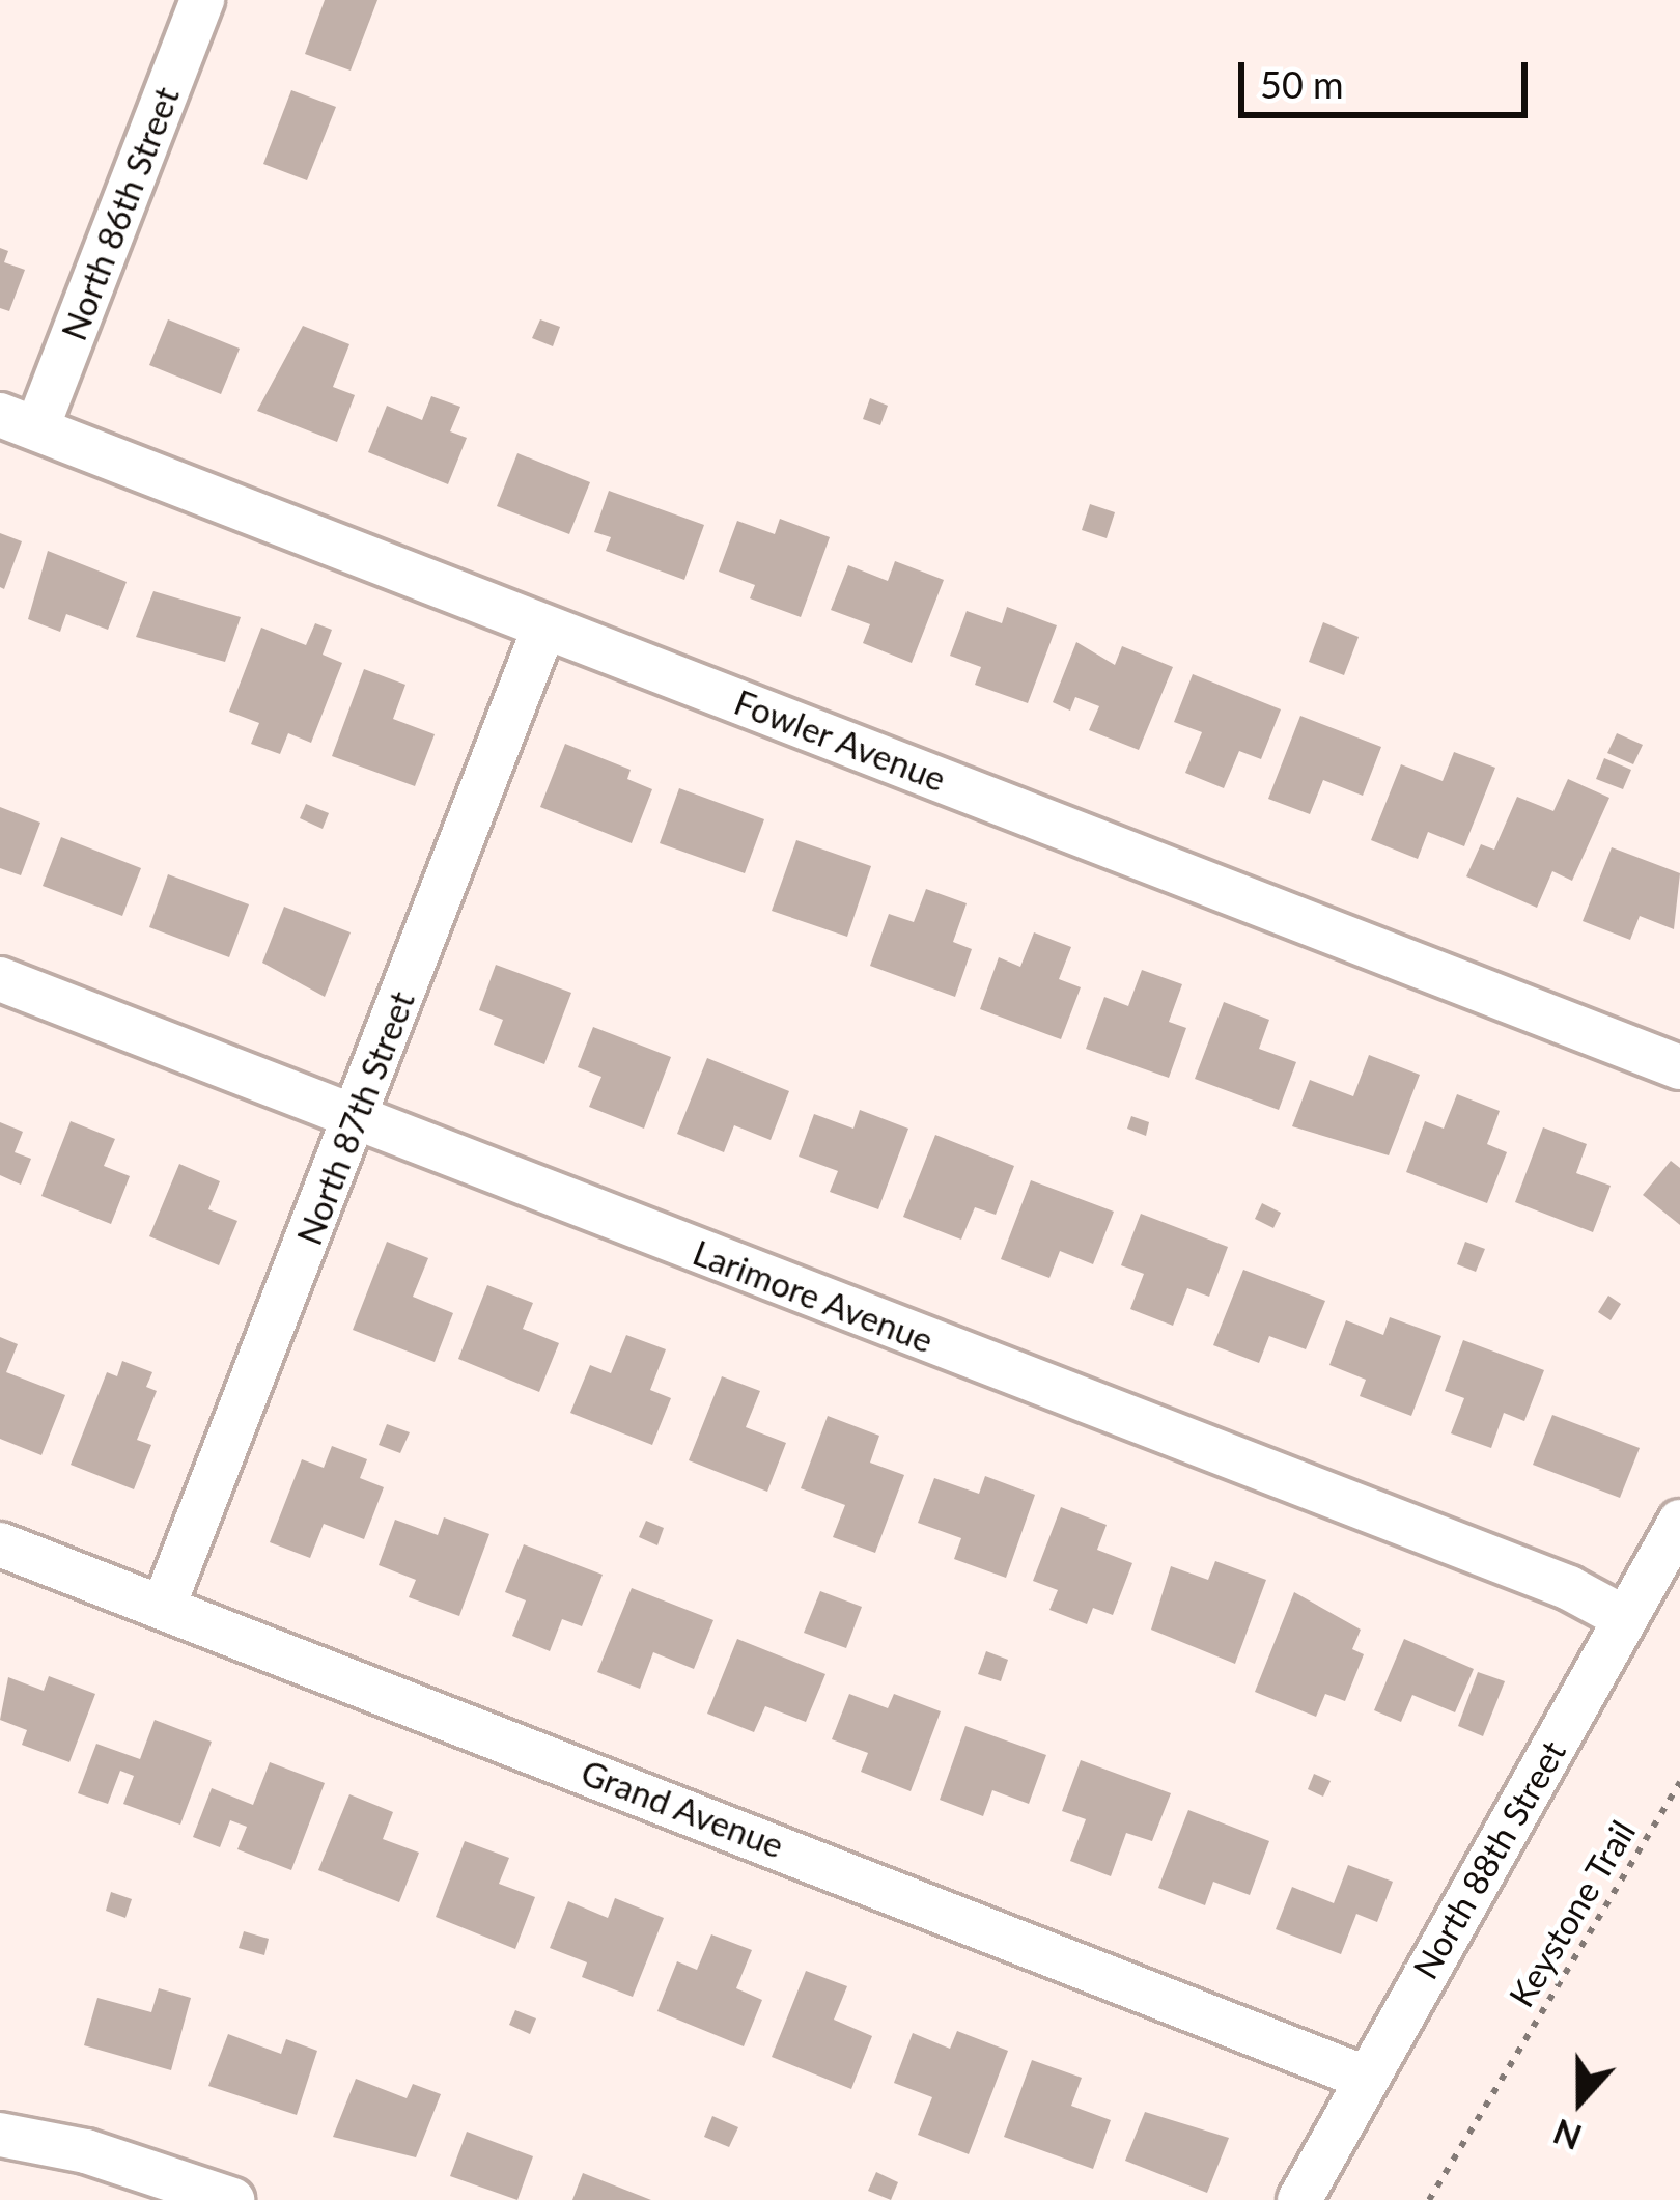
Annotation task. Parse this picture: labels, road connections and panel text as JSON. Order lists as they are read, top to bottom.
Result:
{
  "streets": {
    "street": [
      "North 86th Street",
      "Fowler Avenue",
      "North 87th Street",
      "Larimore Avenue",
      "Grand Avenue",
      "North 88th Street"
    ],
    "path": ["Keystone Trail"]
  },
  "crossings": [
    ["North 86th Street", "Fowler Avenue"],
    ["Fowler Avenue", "North 87th Street"],
    ["North 87th Street", "Larimore Avenue"],
    ["North 87th Street", "Grand Avenue"],
    ["Larimore Avenue", "North 88th Street"],
    ["Grand Avenue", "North 88th Street"]
  ],
  "scale_bar": "50 m",
  "north": "bottom"
}
